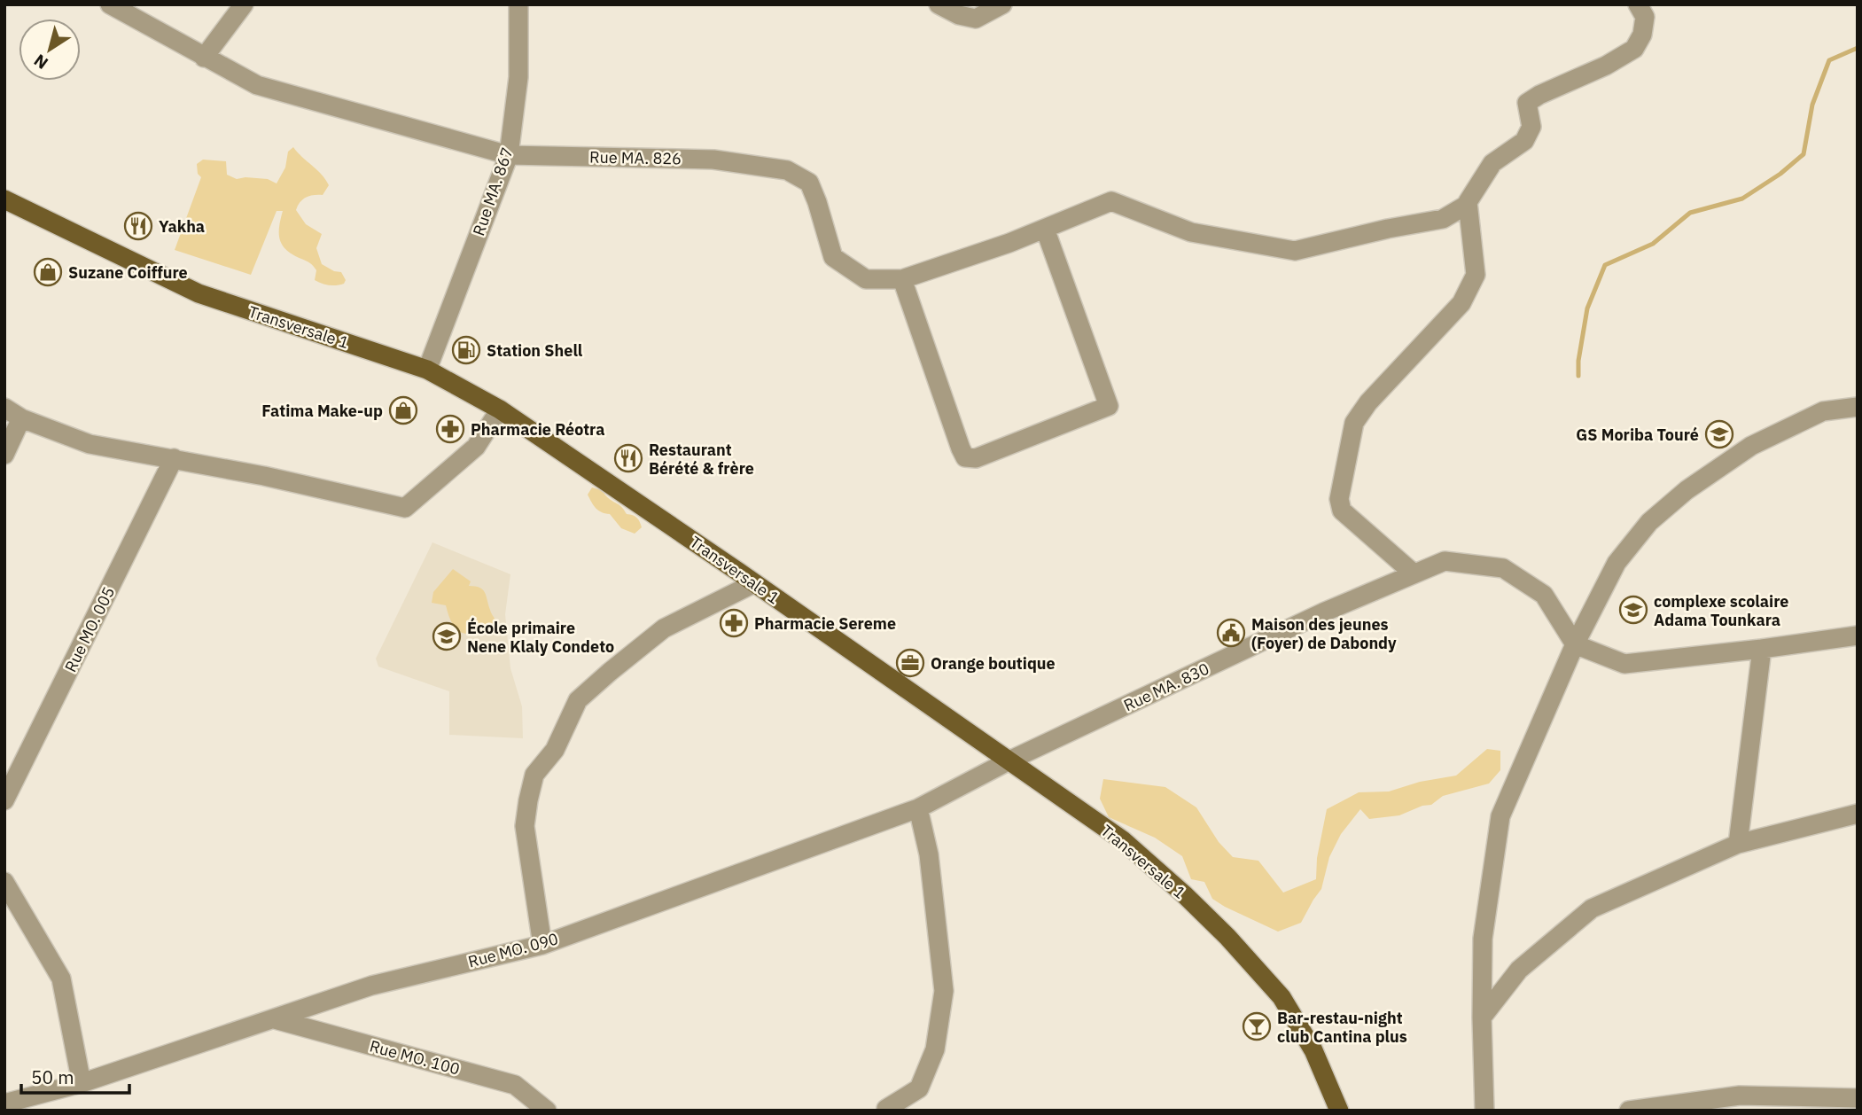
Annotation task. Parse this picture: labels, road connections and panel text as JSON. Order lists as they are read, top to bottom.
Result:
{
  "streets": {
    "main road": ["Transversale 1"],
    "street": [
      "Rue MA. 826",
      "Rue MA. 867",
      "Rue MO. 005",
      "Rue MA. 830",
      "Rue MO. 090",
      "Rue MO. 100"
    ]
  },
  "crossings": [
    ["Rue MA. 826", "Rue MA. 867"],
    ["Rue MA. 867", "Transversale 1"],
    ["Transversale 1", "Rue MA. 830"],
    ["Transversale 1", "Rue MO. 090"],
    ["Rue MA. 830", "Rue MO. 090"],
    ["Rue MO. 090", "Rue MO. 100"]
  ],
  "places": {
    "restaurant": ["Yakha", "Restaurant Bérété & frère"],
    "shop": ["Suzane Coiffure", "Fatima Make-up"],
    "fuel station": ["Station Shell"],
    "pharmacy": ["Pharmacie Réotra", "Pharmacie Sereme"],
    "school or university": ["GS Moriba Touré", "complexe scolaire Adama Tounkara", "École primaire Nene Klaly Condeto"],
    "public building": ["Maison des jeunes (Foyer) de Dabondy"],
    "office": ["Orange boutique"],
    "bar": ["Bar-restau-night club Cantina plus"]
  },
  "scale_bar": "50 m",
  "north": "bottom left"
}
